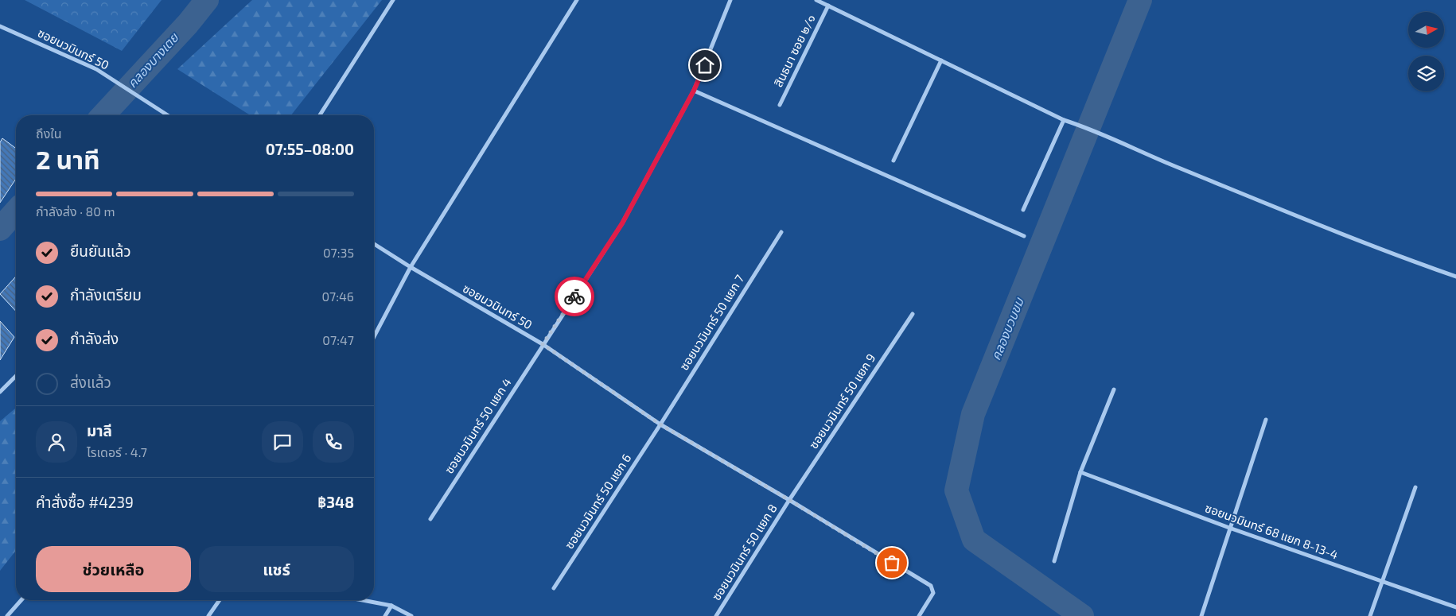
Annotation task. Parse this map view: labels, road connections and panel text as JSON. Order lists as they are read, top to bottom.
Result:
{
  "streets": {
    "street": [
      "ซอยนวมินทร์ 50",
      "สินธนา ซอย ๒/๑",
      "ซอยนวมินทร์ 50 แยก 7",
      "ซอยนวมินทร์ 50 แยก 9",
      "ซอยนวมินทร์ 50 แยก 4",
      "ซอยนวมินทร์ 50 แยก 6",
      "ซอยนวมินทร์ 68 แยก 8-13-4",
      "ซอยนวมินทร์ 50 แยก 8"
    ]
  },
  "crossings": [
    ["ซอยนวมินทร์ 50", "ซอยนวมินทร์ 50 แยก 7"],
    ["ซอยนวมินทร์ 50", "ซอยนวมินทร์ 50 แยก 9"],
    ["ซอยนวมินทร์ 50", "ซอยนวมินทร์ 50 แยก 4"],
    ["ซอยนวมินทร์ 50", "ซอยนวมินทร์ 50 แยก 6"],
    ["ซอยนวมินทร์ 50", "ซอยนวมินทร์ 50 แยก 8"],
    ["ซอยนวมินทร์ 50 แยก 7", "ซอยนวมินทร์ 50 แยก 6"],
    ["ซอยนวมินทร์ 50 แยก 9", "ซอยนวมินทร์ 50 แยก 8"]
  ],
  "water": ["คลองบางเตย", "คลองบวบขม"],
  "north": "right",
  "page": {
    "heading": ["2 นาที", "ถึงใน", "07:55–08:00"],
    "panel": [
      "มาลี",
      "ไรเดอร์ · 4.7",
      "คำสั่งซื้อ #4239",
      "฿348"
    ],
    "bar": "กำลังส่ง · 80 m",
    "list": [
      ["ยืนยันแล้ว", "07:35"],
      ["กำลังเตรียม", "07:46"],
      ["กำลังส่ง", "07:47"],
      "ส่งแล้ว"
    ],
    "buttons": ["ช่วยเหลือ", "แชร์"]
  }
}
